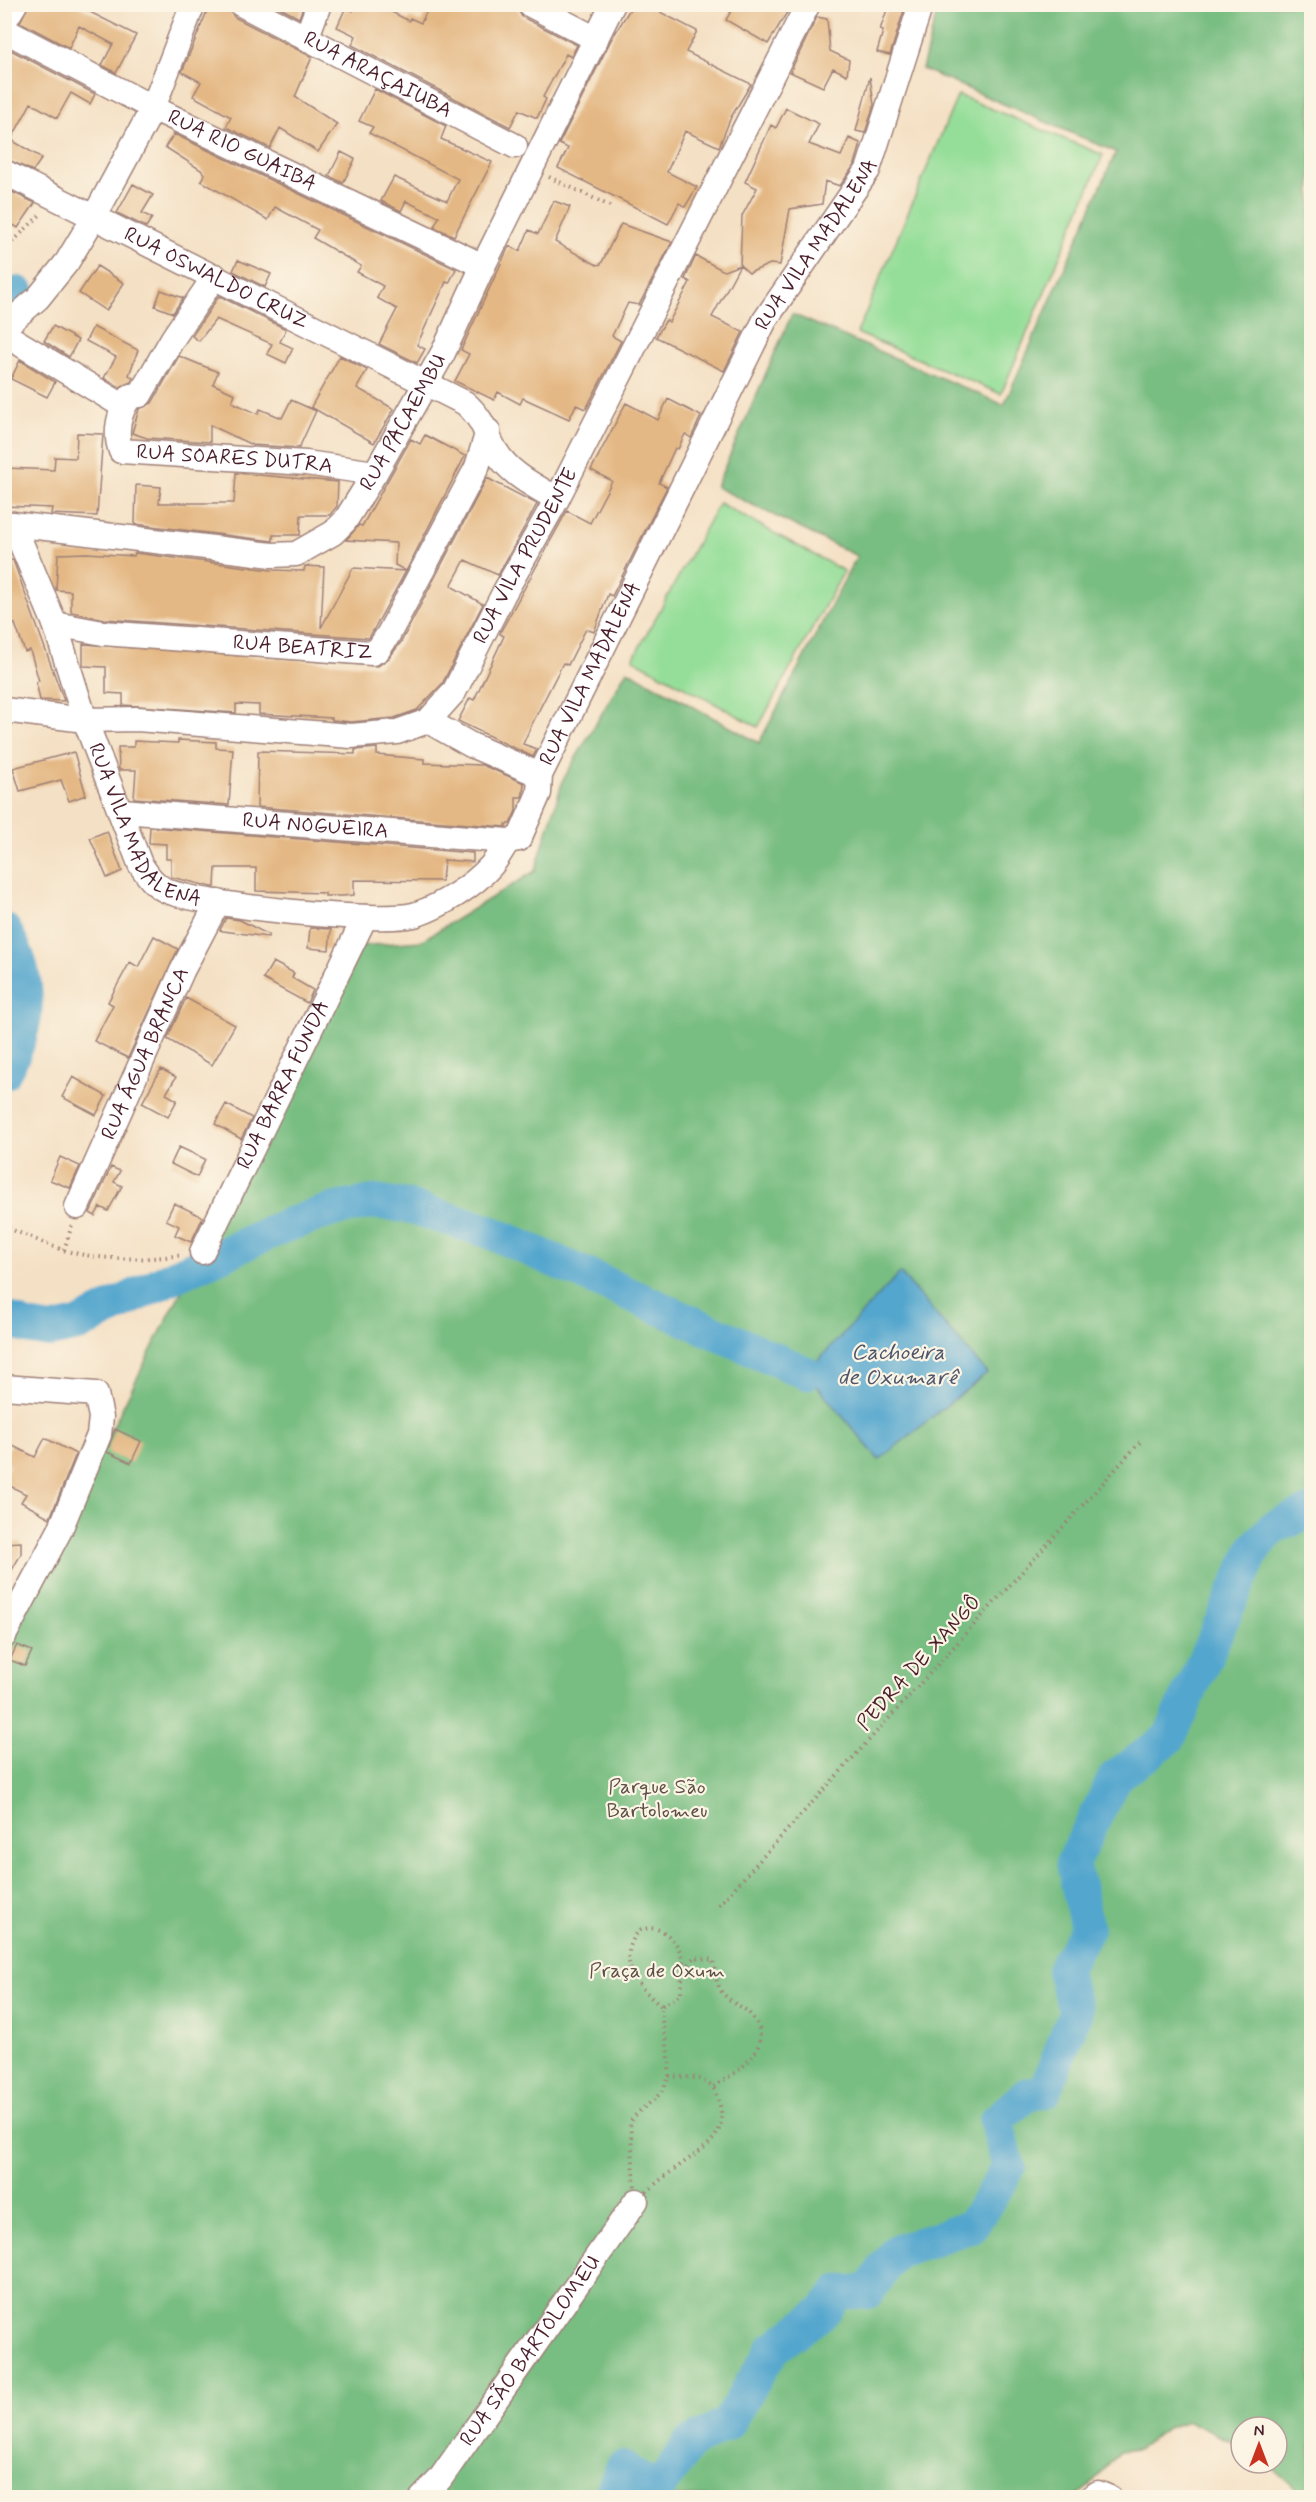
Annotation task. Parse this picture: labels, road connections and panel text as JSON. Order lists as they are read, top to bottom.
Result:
{
  "streets": {
    "street": [
      "RUA ARAÇAIUBA",
      "RUA RIO GUAIBA",
      "RUA VILA MADALENA",
      "RUA OSWALDO CRUZ",
      "RUA PACAEMBU",
      "RUA SOARES DUTRA",
      "RUA VILA PRUDENTE",
      "RUA BEATRIZ",
      "RUA NOGUEIRA",
      "RUA ÁGUA BRANCA",
      "RUA BARRA FUNDA",
      "RUA SÃO BARTOLOMEU"
    ],
    "path": ["PEDRA DE XANGÔ"]
  },
  "crossings": [
    ["RUA RIO GUAIBA", "RUA PACAEMBU"],
    ["RUA VILA MADALENA", "RUA PACAEMBU"],
    ["RUA VILA MADALENA", "RUA VILA PRUDENTE"],
    ["RUA VILA MADALENA", "RUA BEATRIZ"],
    ["RUA VILA MADALENA", "RUA NOGUEIRA"],
    ["RUA VILA MADALENA", "RUA ÁGUA BRANCA"],
    ["RUA VILA MADALENA", "RUA BARRA FUNDA"],
    ["RUA OSWALDO CRUZ", "RUA PACAEMBU"],
    ["RUA PACAEMBU", "RUA SOARES DUTRA"]
  ],
  "water": ["Cachoeira de Oxumarê"],
  "parks": ["Parque São Bartolomeu", "Praça de Oxum"],
  "north": "top"
}
